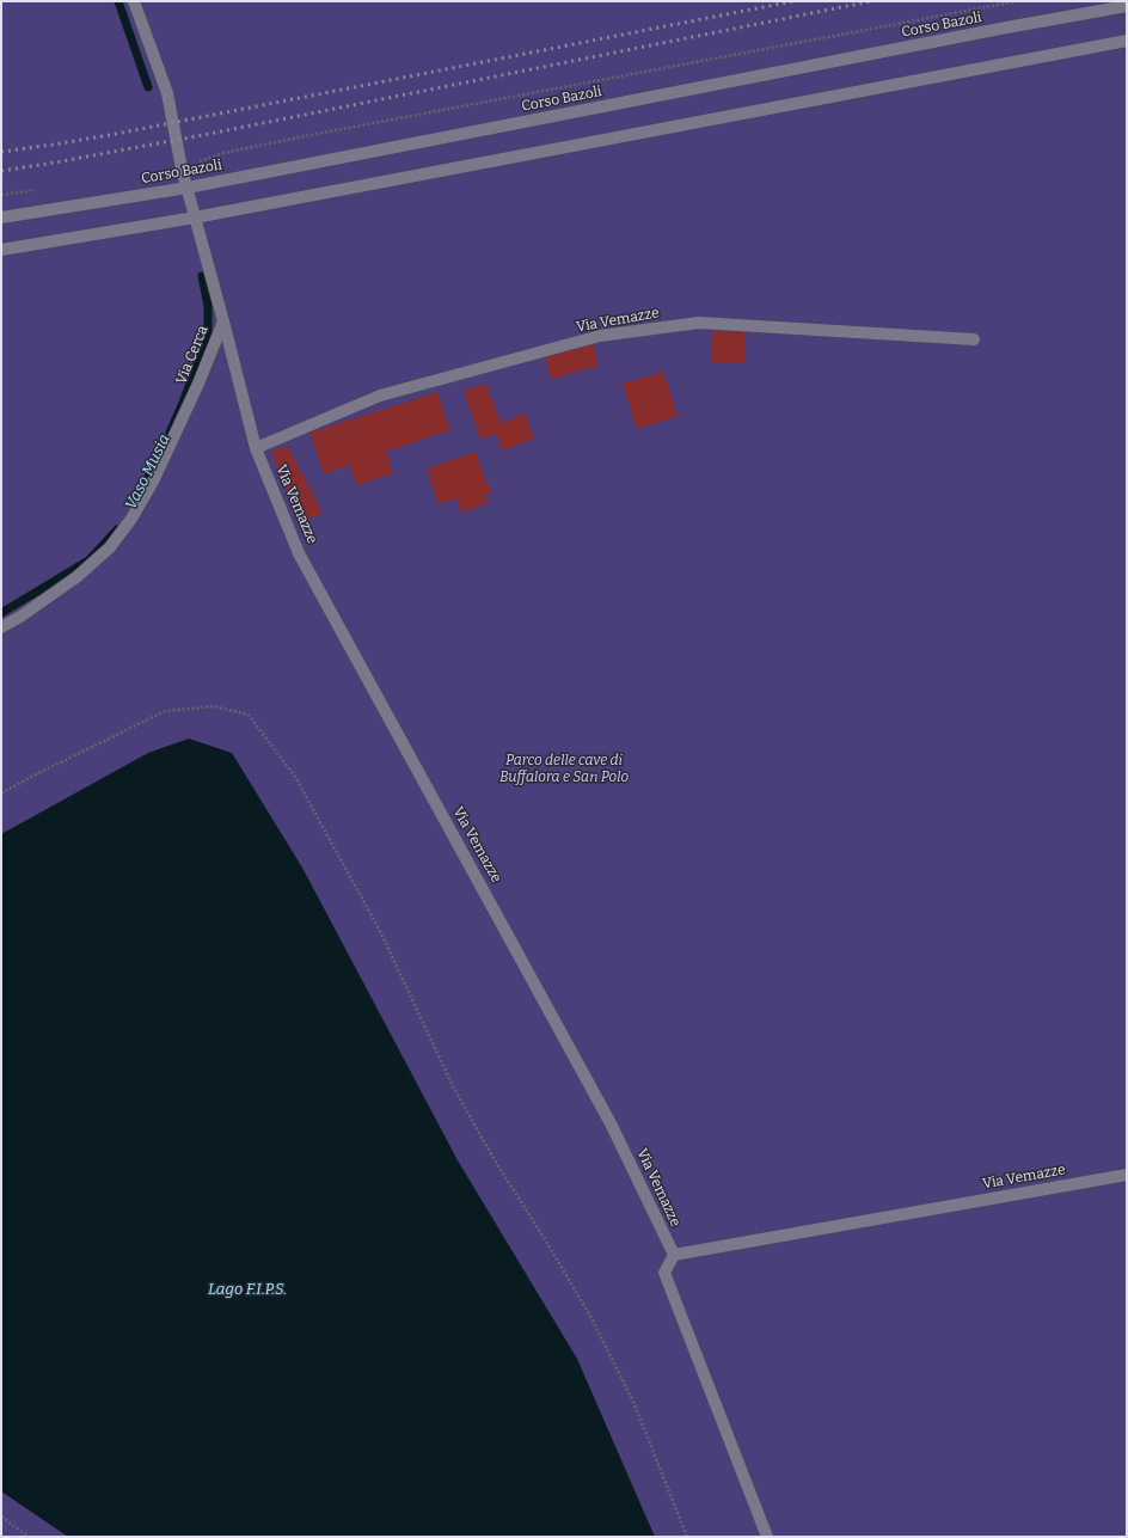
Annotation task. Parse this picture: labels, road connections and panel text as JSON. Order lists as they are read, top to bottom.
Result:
{
  "streets": {
    "street": ["Corso Bazoli", "Via Vemazze", "Via Cerca"]
  },
  "crossings": [
    ["Corso Bazoli", "Via Cerca"],
    ["Via Vemazze", "Via Cerca"]
  ],
  "water": ["Vaso Musia", "Lago F.I.P.S."],
  "parks": ["Parco delle cave di Buffalora e San Polo"]
}
